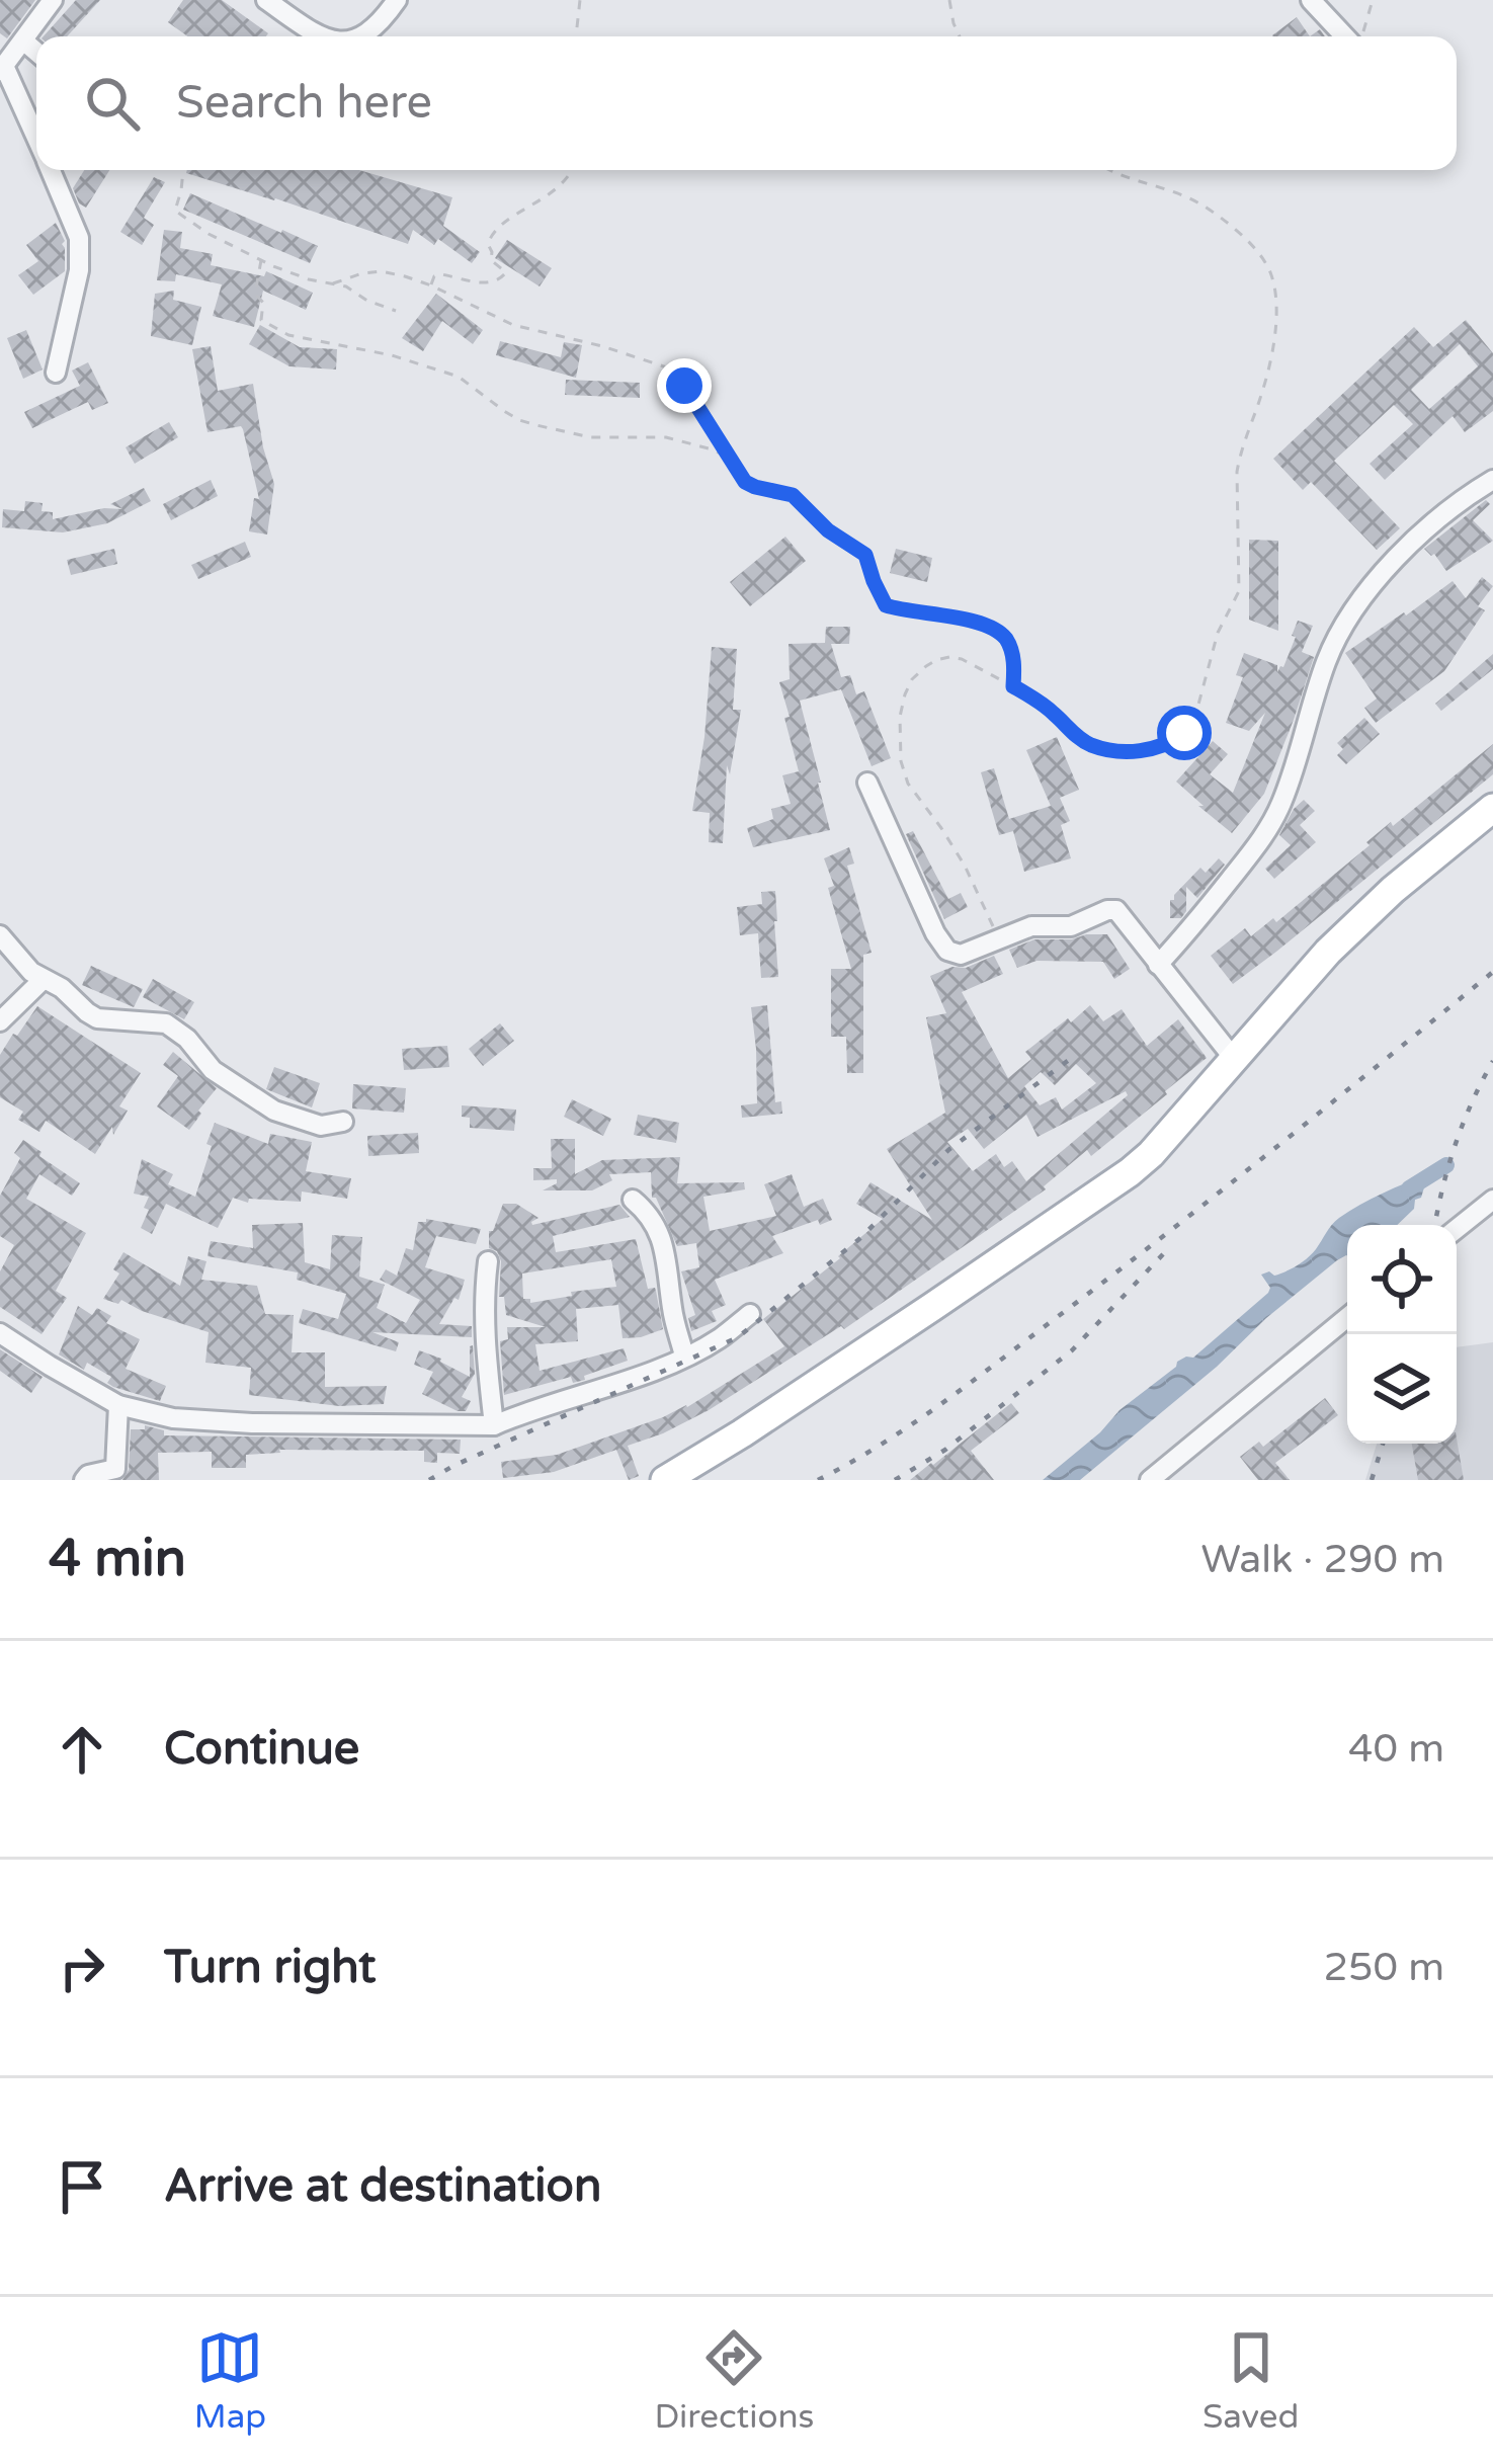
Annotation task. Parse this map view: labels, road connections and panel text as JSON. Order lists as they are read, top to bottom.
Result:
{
  "page": {
    "search": "Search here",
    "heading": ["4 min", "Walk · 290 m"],
    "list": [
      ["Continue", "40 m"],
      ["Turn right", "250 m"],
      "Arrive at destination"
    ],
    "nav": ["Map", "Directions", "Saved"]
  }
}
